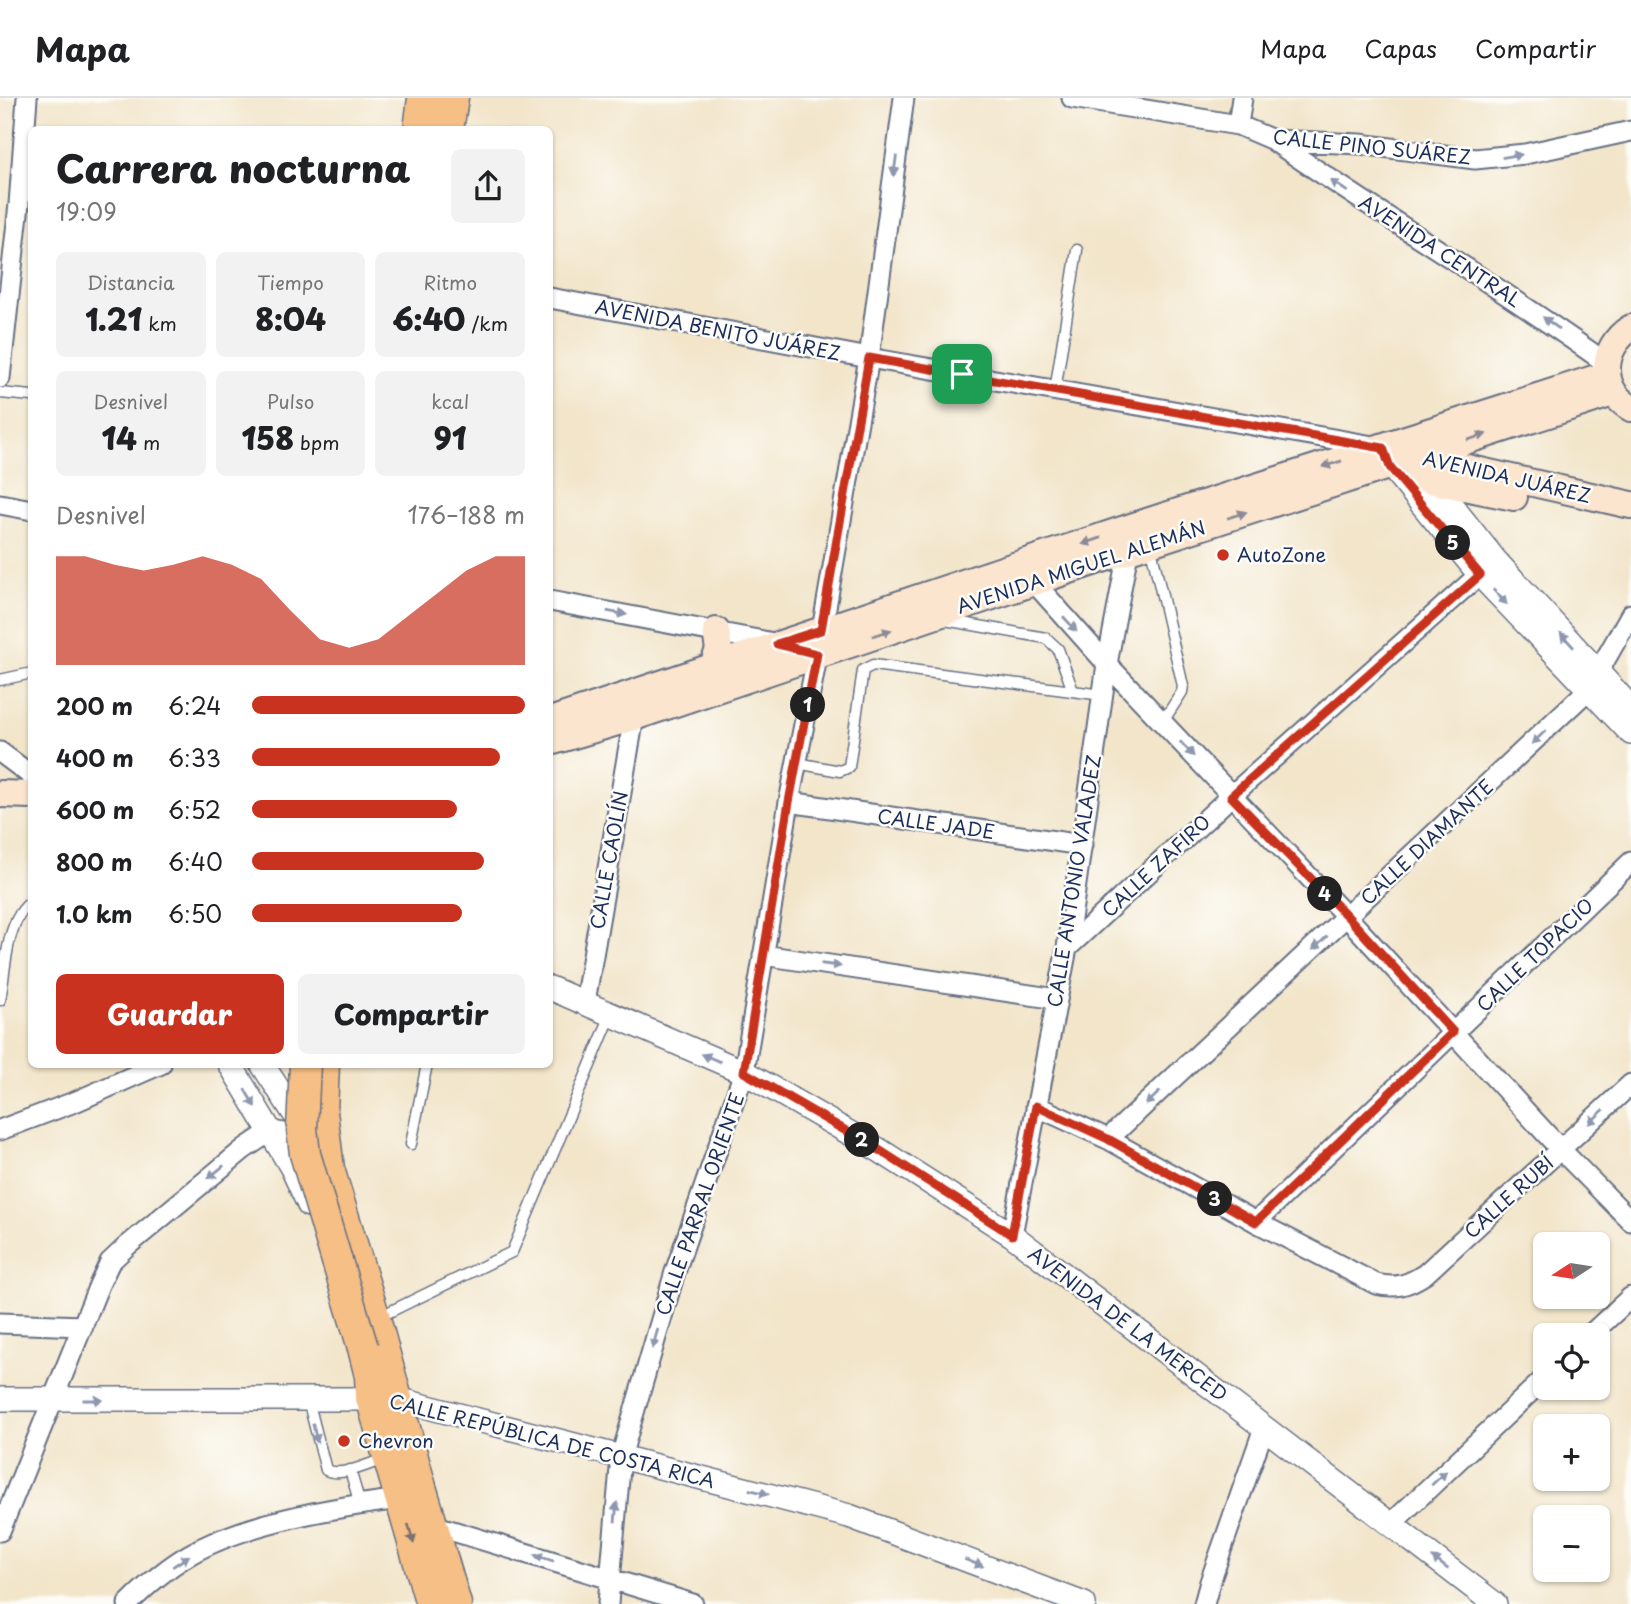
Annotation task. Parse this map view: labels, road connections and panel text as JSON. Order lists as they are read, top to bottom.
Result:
{
  "streets": {
    "main road": ["AVENIDA JUÁREZ", "AVENIDA MIGUEL ALEMÁN"],
    "street": [
      "CALLE PINO SUÁREZ",
      "AVENIDA CENTRAL",
      "AVENIDA BENITO JUÁREZ",
      "CALLE JADE",
      "CALLE DIAMANTE",
      "CALLE CAOLÍN",
      "CALLE ZAFIRO",
      "CALLE ANTONIO VALADEZ",
      "CALLE TOPACIO",
      "CALLE RUBÍ",
      "CALLE PARRAL ORIENTE",
      "AVENIDA DE LA MERCED",
      "CALLE REPÚBLICA DE COSTA RICA"
    ]
  },
  "crossings": [
    ["CALLE PINO SUÁREZ", "AVENIDA CENTRAL"],
    ["AVENIDA CENTRAL", "AVENIDA MIGUEL ALEMÁN"],
    ["AVENIDA BENITO JUÁREZ", "AVENIDA JUÁREZ"],
    ["AVENIDA BENITO JUÁREZ", "AVENIDA MIGUEL ALEMÁN"],
    ["AVENIDA BENITO JUÁREZ", "CALLE PARRAL ORIENTE"],
    ["AVENIDA JUÁREZ", "AVENIDA MIGUEL ALEMÁN"],
    ["AVENIDA MIGUEL ALEMÁN", "CALLE CAOLÍN"],
    ["AVENIDA MIGUEL ALEMÁN", "CALLE ANTONIO VALADEZ"],
    ["AVENIDA MIGUEL ALEMÁN", "CALLE PARRAL ORIENTE"],
    ["CALLE JADE", "CALLE ANTONIO VALADEZ"],
    ["CALLE JADE", "CALLE PARRAL ORIENTE"],
    ["CALLE CAOLÍN", "AVENIDA DE LA MERCED"],
    ["CALLE ZAFIRO", "CALLE ANTONIO VALADEZ"],
    ["CALLE ANTONIO VALADEZ", "AVENIDA DE LA MERCED"],
    ["CALLE TOPACIO", "CALLE RUBÍ"],
    ["CALLE PARRAL ORIENTE", "AVENIDA DE LA MERCED"],
    ["CALLE PARRAL ORIENTE", "CALLE REPÚBLICA DE COSTA RICA"]
  ],
  "one_way": [
    "CALLE PINO SUÁREZ",
    "AVENIDA CENTRAL",
    "CALLE DIAMANTE",
    "CALLE REPÚBLICA DE COSTA RICA"
  ],
  "places": ["AutoZone", "Chevron"],
  "north": "left",
  "page": {
    "header": "Mapa",
    "nav": ["Mapa", "Capas", "Compartir"],
    "heading": ["Carrera nocturna", "19:09"],
    "stats": [
      ["Distancia", "1.21 km"],
      ["Tiempo", "8:04"],
      ["Ritmo", "6:40 /km"],
      ["Desnivel", "14 m"],
      ["Pulso", "158 bpm"],
      ["kcal", "91"]
    ],
    "chart": ["Desnivel", "176–188 m"],
    "pins": [
      "5",
      "1",
      "4",
      "2",
      "3"
    ],
    "list": [
      {
        "name": "200 m",
        "note": "6:24"
      },
      {
        "name": "400 m",
        "note": "6:33"
      },
      {
        "name": "600 m",
        "note": "6:52"
      },
      {
        "name": "800 m",
        "note": "6:40"
      },
      {
        "name": "1.0 km",
        "note": "6:50"
      }
    ],
    "buttons": ["Guardar", "Compartir"],
    "map_buttons": ["+", "−"]
  }
}
